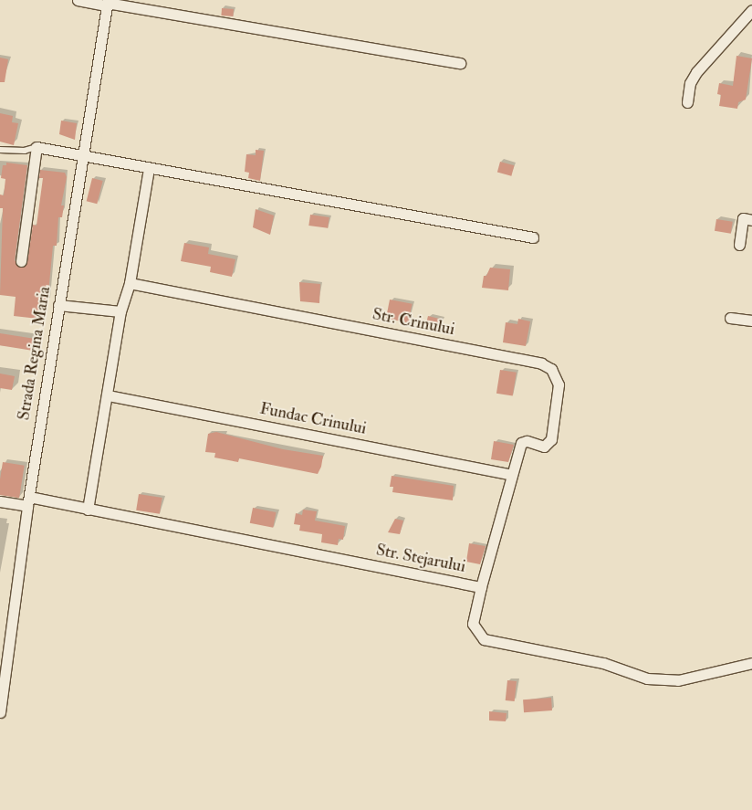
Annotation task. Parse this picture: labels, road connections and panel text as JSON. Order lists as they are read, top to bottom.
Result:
{
  "streets": {
    "street": [
      "Str. Crinului",
      "Strada Regina Maria",
      "Fundac Crinului",
      "Str. Stejarului"
    ]
  },
  "crossings": [
    ["Str. Crinului", "Fundac Crinului"],
    ["Strada Regina Maria", "Str. Stejarului"]
  ]
}
